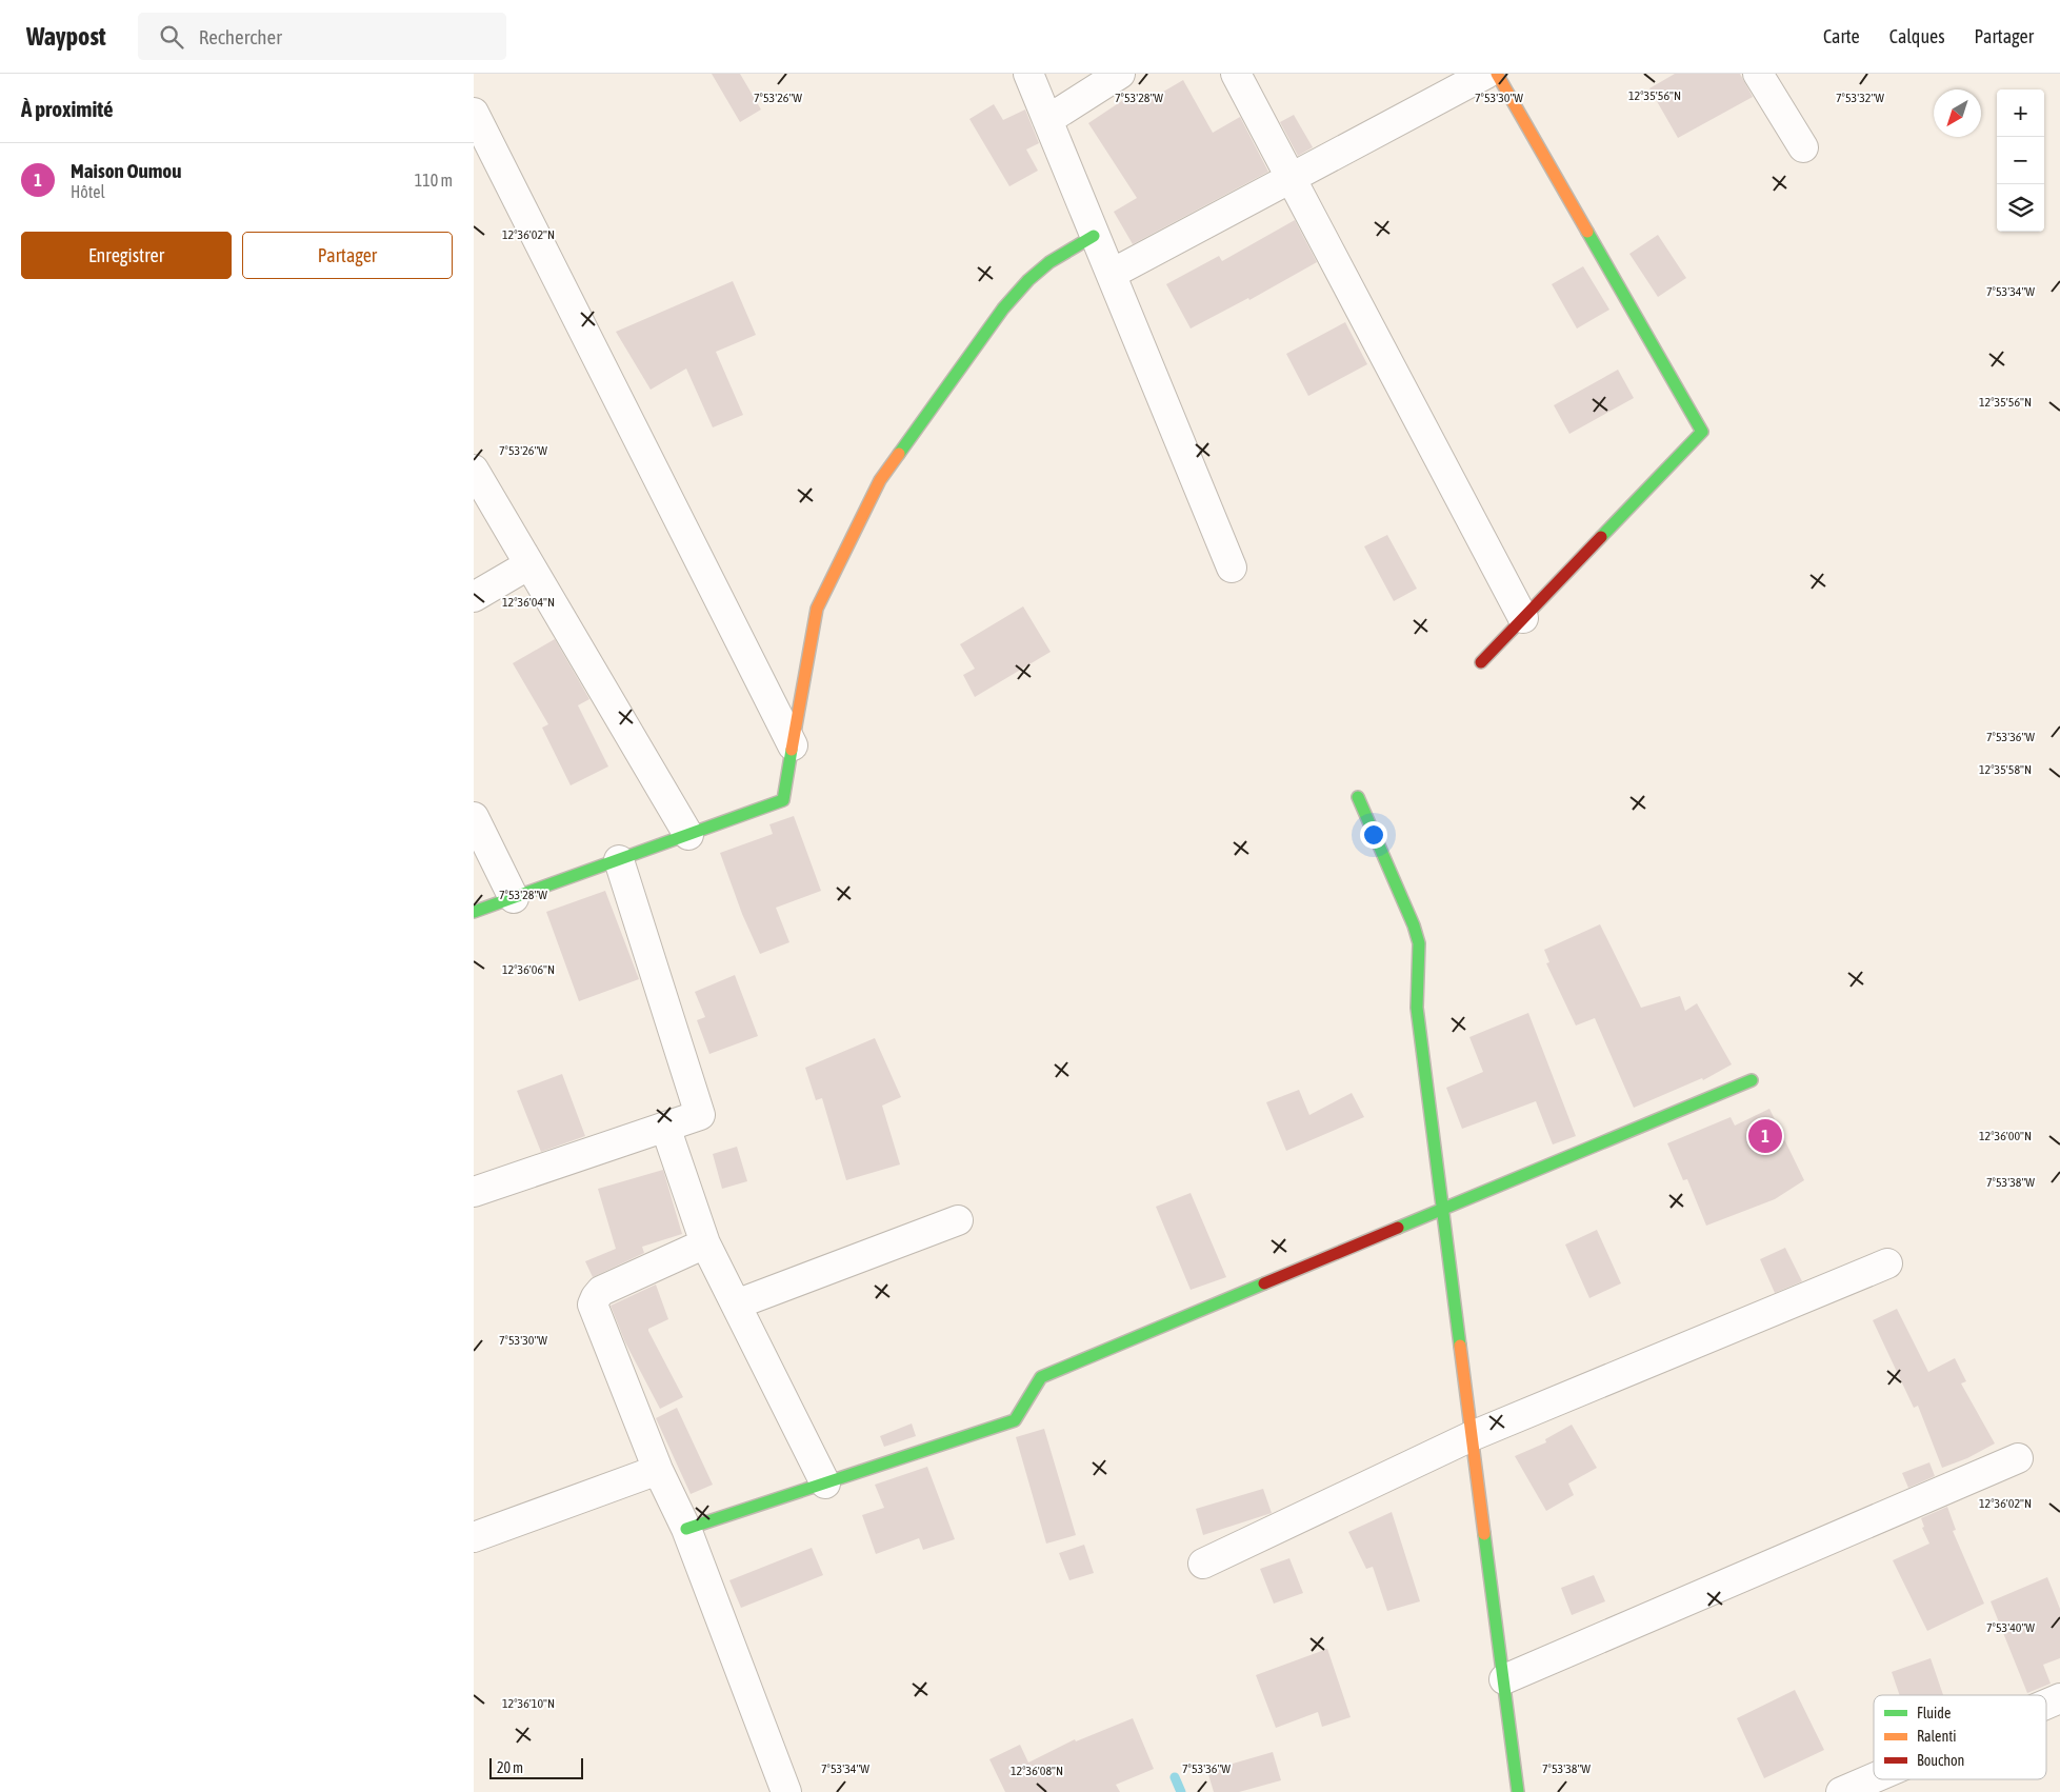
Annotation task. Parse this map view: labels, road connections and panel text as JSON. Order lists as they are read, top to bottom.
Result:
{
  "legend": ["Fluide", "Ralenti", "Bouchon"],
  "scale_bar": "20 m",
  "north": "bottom left",
  "page": {
    "header": "Waypost",
    "search": "Rechercher",
    "nav": ["Carte", "Calques", "Partager"],
    "heading": "À proximité",
    "map_buttons": ["+", "−"],
    "list": [
      {
        "mark": "1",
        "name": "Maison Oumou",
        "note": "Hôtel",
        "value": "110 m"
      }
    ],
    "buttons": ["Enregistrer", "Partager"],
    "pins": "1",
    "scale": "20 m"
  },
  "coordinates": [
    "12°35'56\"N",
    "7°53'26\"W",
    "7°53'28\"W",
    "7°53'30\"W",
    "7°53'32\"W",
    "12°36'02\"N",
    "7°53'34\"W",
    "12°36'04\"N",
    "7°53'36\"W",
    "12°35'58\"N",
    "12°36'06\"N",
    "12°36'00\"N",
    "7°53'38\"W",
    "7°53'40\"W",
    "12°36'10\"N",
    "12°36'08\"N"
  ]
}
